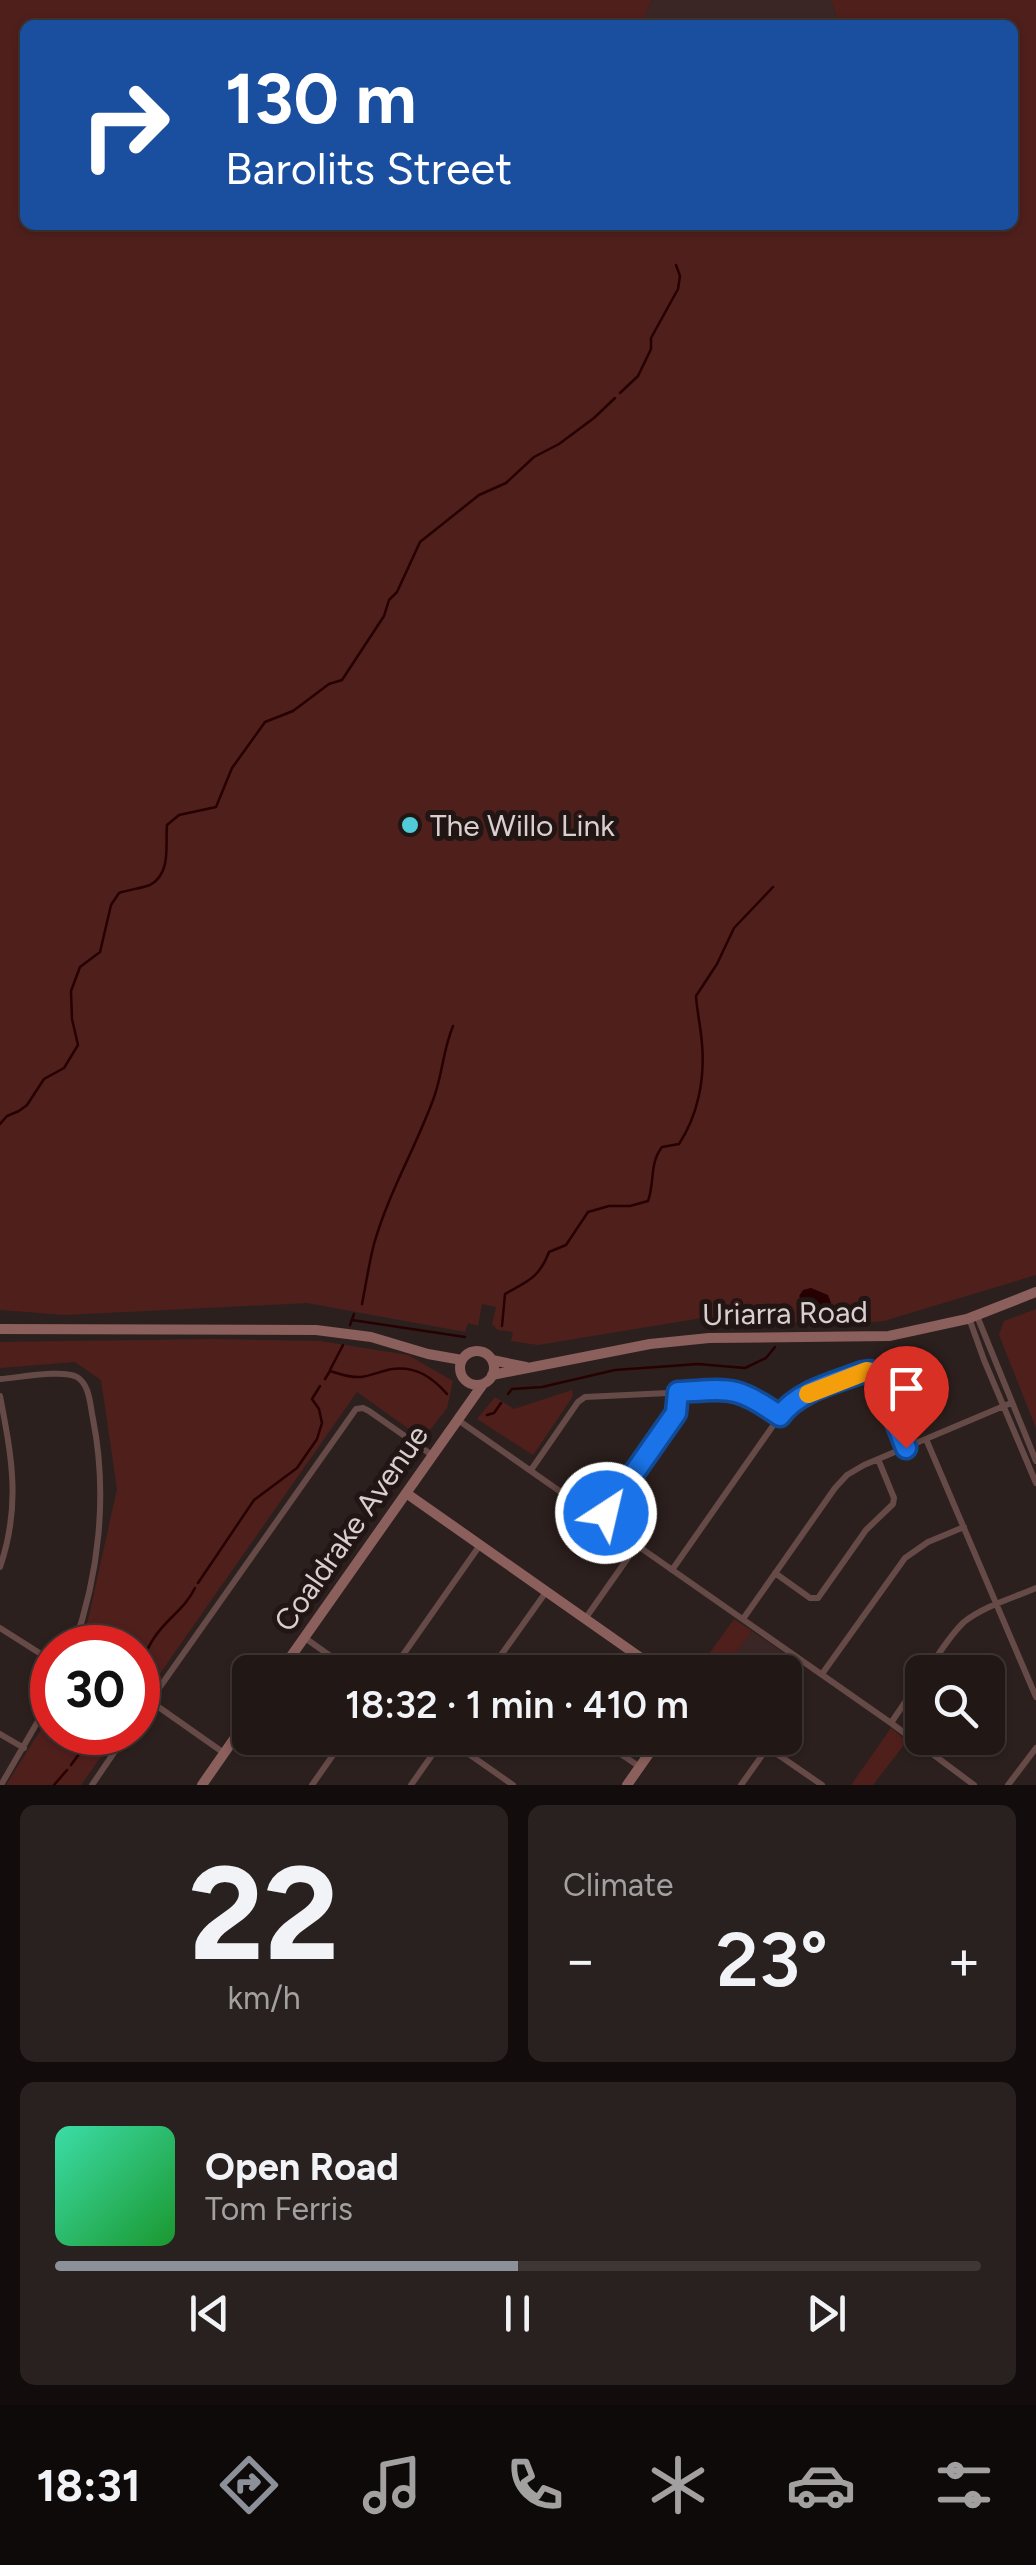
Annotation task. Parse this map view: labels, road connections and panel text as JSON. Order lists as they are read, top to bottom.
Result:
{
  "streets": {
    "street": ["Uriarra Road", "Coaldrake Avenue"]
  },
  "crossings": [
    ["Uriarra Road", "Coaldrake Avenue"]
  ],
  "places": ["The Willo Link"],
  "page": {
    "turn": ["130 m", "Barolits Street"],
    "limit": "30",
    "trip": "18:32 · 1 min · 410 m",
    "tile": [
      ["22", "km/h"],
      "Climate"
    ],
    "heat": ["−", "23°", "+"],
    "song": ["Open Road", "Tom Ferris"],
    "tabs": "18:31"
  }
}
